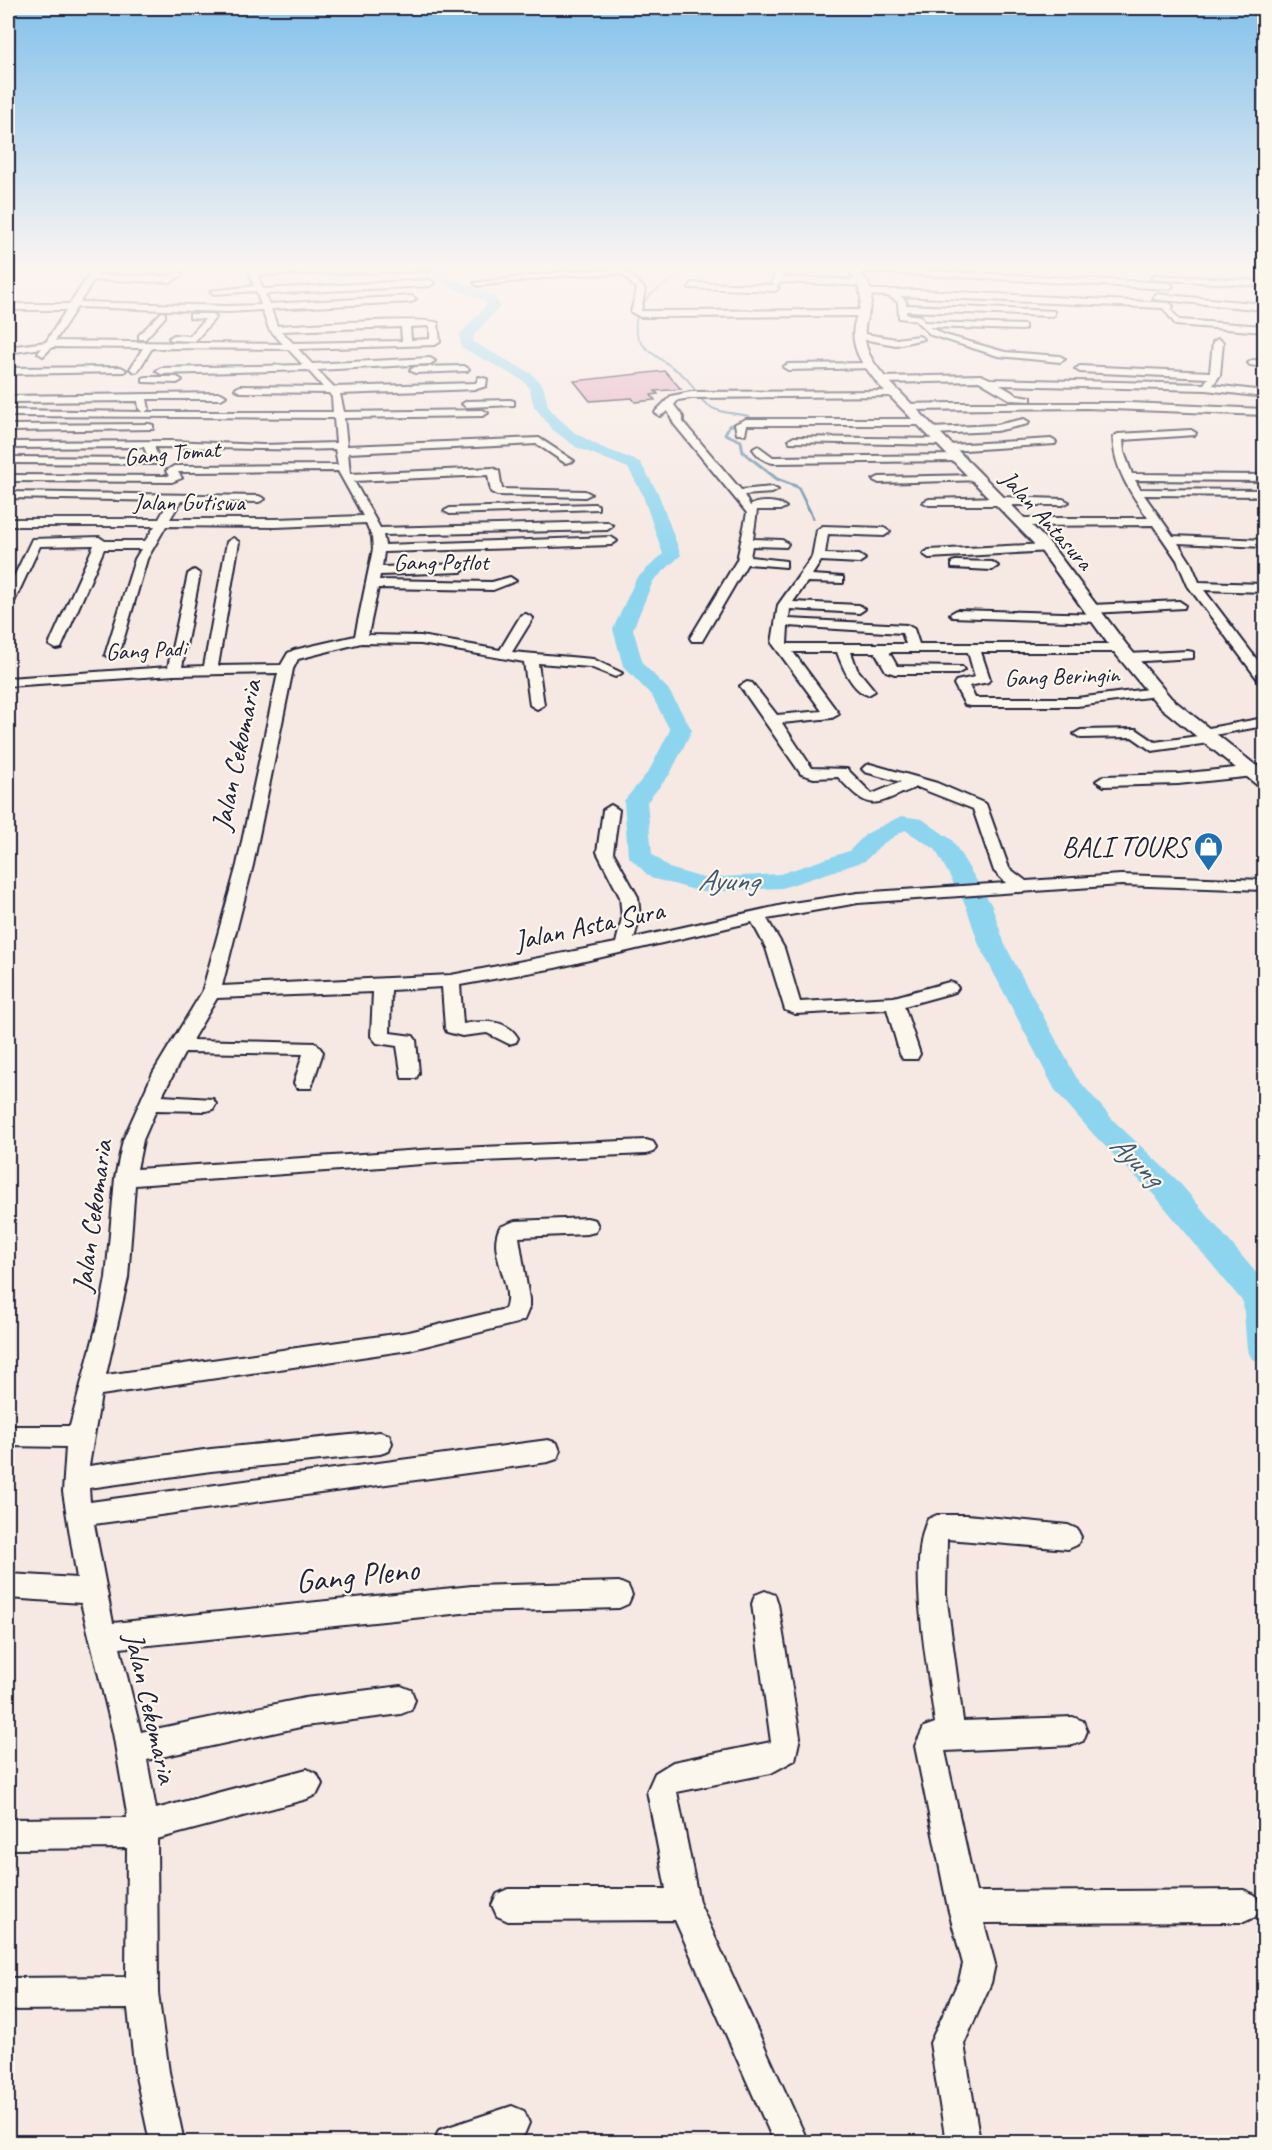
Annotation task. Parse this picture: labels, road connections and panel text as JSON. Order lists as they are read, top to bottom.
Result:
{
  "streets": {
    "main road": ["Jalan Antasura"],
    "street": [
      "Gang Tomat",
      "Jalan Gutiswa",
      "Gang Potlot",
      "Gang Padi",
      "Gang Beringin",
      "Jalan Cekomaria",
      "Jalan Asta Sura",
      "Gang Pleno"
    ]
  },
  "crossings": [
    ["Jalan Antasura", "Gang Beringin"],
    ["Gang Padi", "Jalan Cekomaria"],
    ["Jalan Cekomaria", "Jalan Asta Sura"],
    ["Jalan Cekomaria", "Gang Pleno"]
  ],
  "water": ["Ayung"],
  "places": {
    "shop": ["BALI TOURS"]
  }
}
